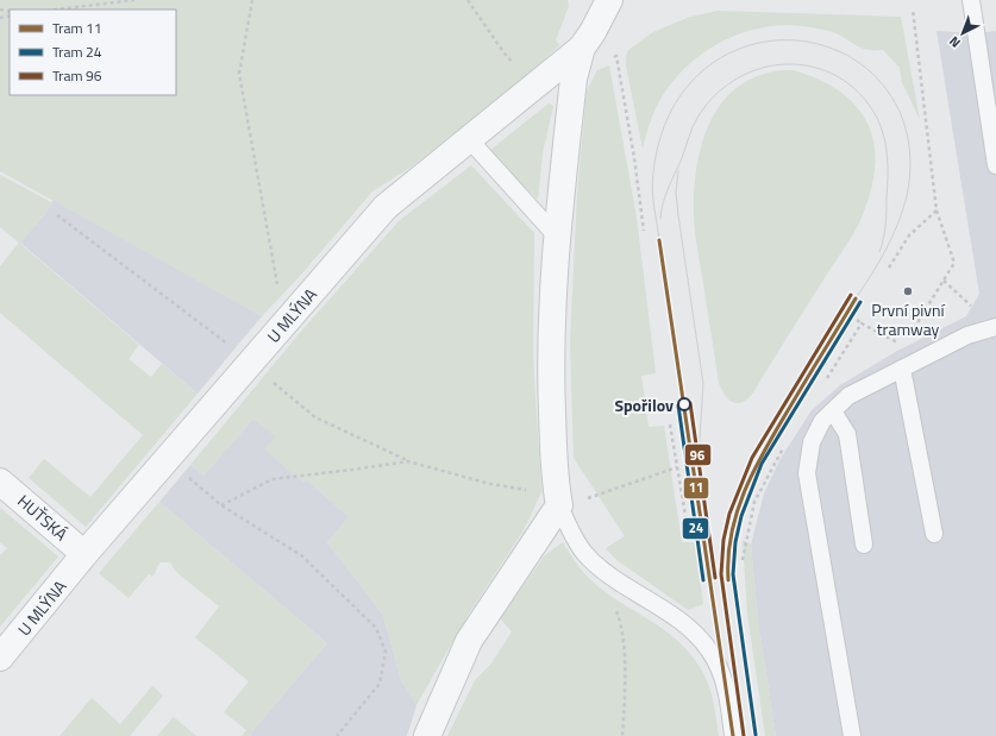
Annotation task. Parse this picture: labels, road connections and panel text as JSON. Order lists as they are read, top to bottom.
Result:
{
  "streets": {
    "street": ["U MLÝNA", "HUŤSKÁ"]
  },
  "crossings": [
    ["U MLÝNA", "HUŤSKÁ"]
  ],
  "places": ["První pivní tramway", "Spořilov"],
  "lines": ["tram line 11", "tram line 96", "tram line 24"],
  "legend": ["Tram 11", "Tram 24", "Tram 96"],
  "north": "bottom left"
}
